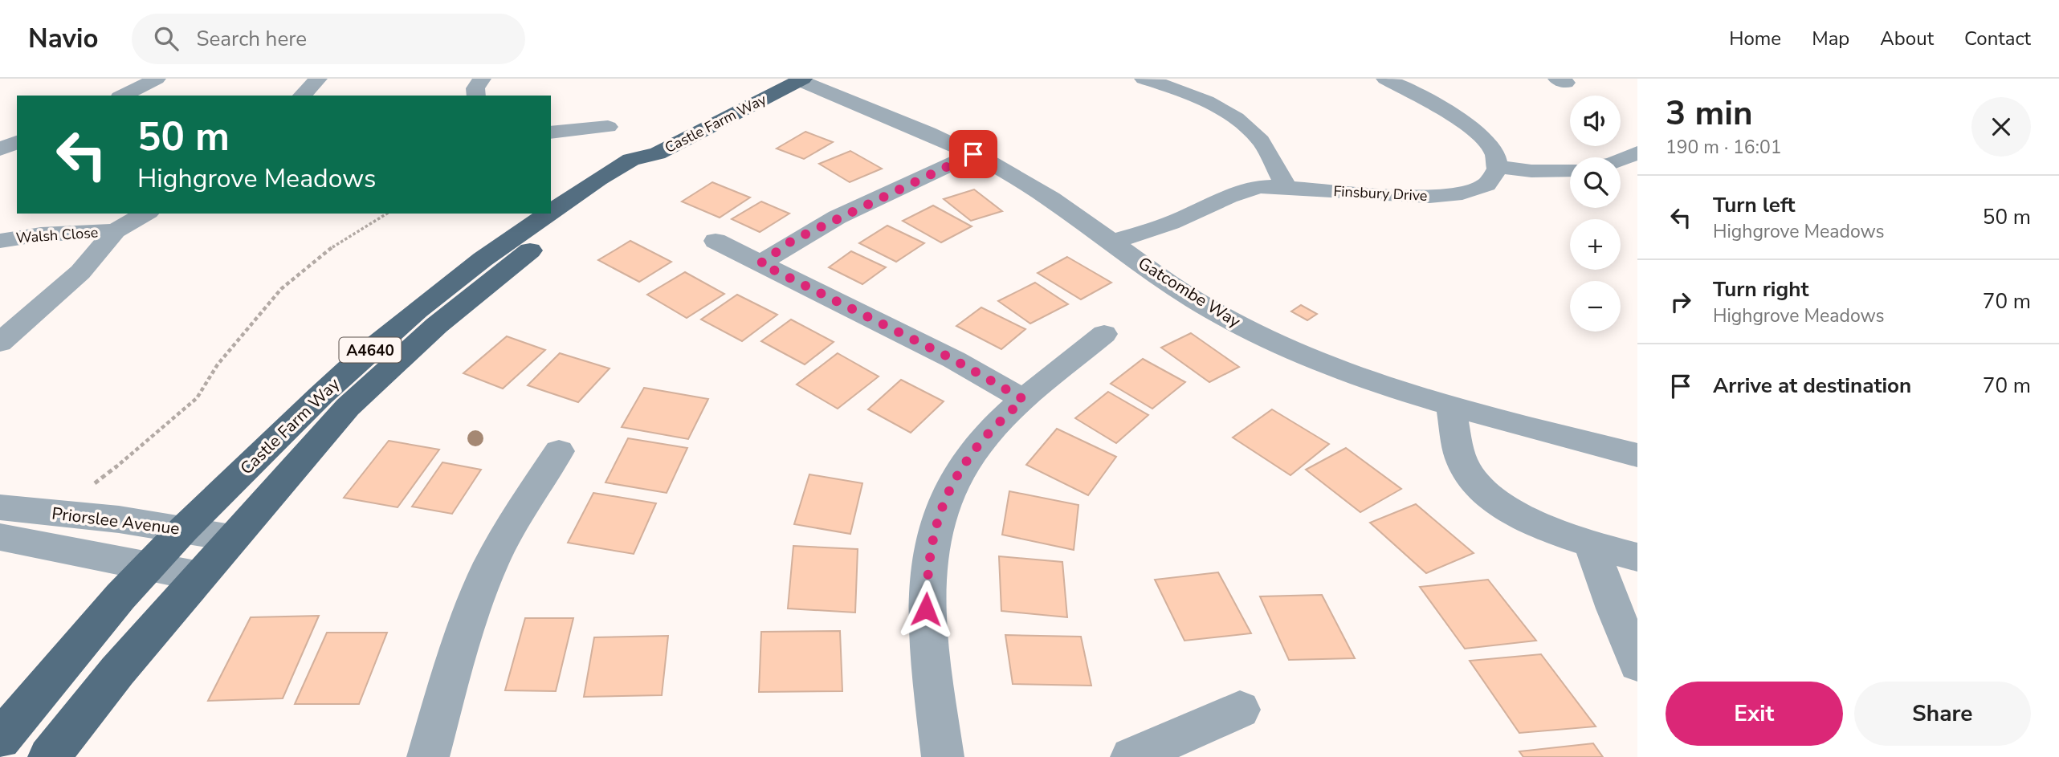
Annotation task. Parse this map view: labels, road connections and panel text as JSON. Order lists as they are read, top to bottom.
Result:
{
  "streets": {
    "main road": ["Castle Farm Way", "A4640"],
    "street": [
      "Finsbury Drive",
      "Walsh Close",
      "Gatcombe Way",
      "Priorslee Avenue"
    ]
  },
  "crossings": [
    ["Castle Farm Way", "Gatcombe Way"],
    ["Castle Farm Way", "Priorslee Avenue"],
    ["Finsbury Drive", "Gatcombe Way"]
  ],
  "page": {
    "header": "Navio",
    "search": "Search here",
    "nav": [
      "Home",
      "Map",
      "About",
      "Contact"
    ],
    "heading": ["3 min", "190 m · 16:01"],
    "map_buttons": ["+", "−"],
    "turn": ["50 m", "Highgrove Meadows"],
    "list": [
      {
        "name": "Turn left",
        "note": "Highgrove Meadows",
        "value": "50 m"
      },
      {
        "name": "Turn right",
        "note": "Highgrove Meadows",
        "value": "70 m"
      },
      {
        "name": "Arrive at destination",
        "value": "70 m"
      }
    ],
    "buttons": ["Exit", "Share"]
  }
}
